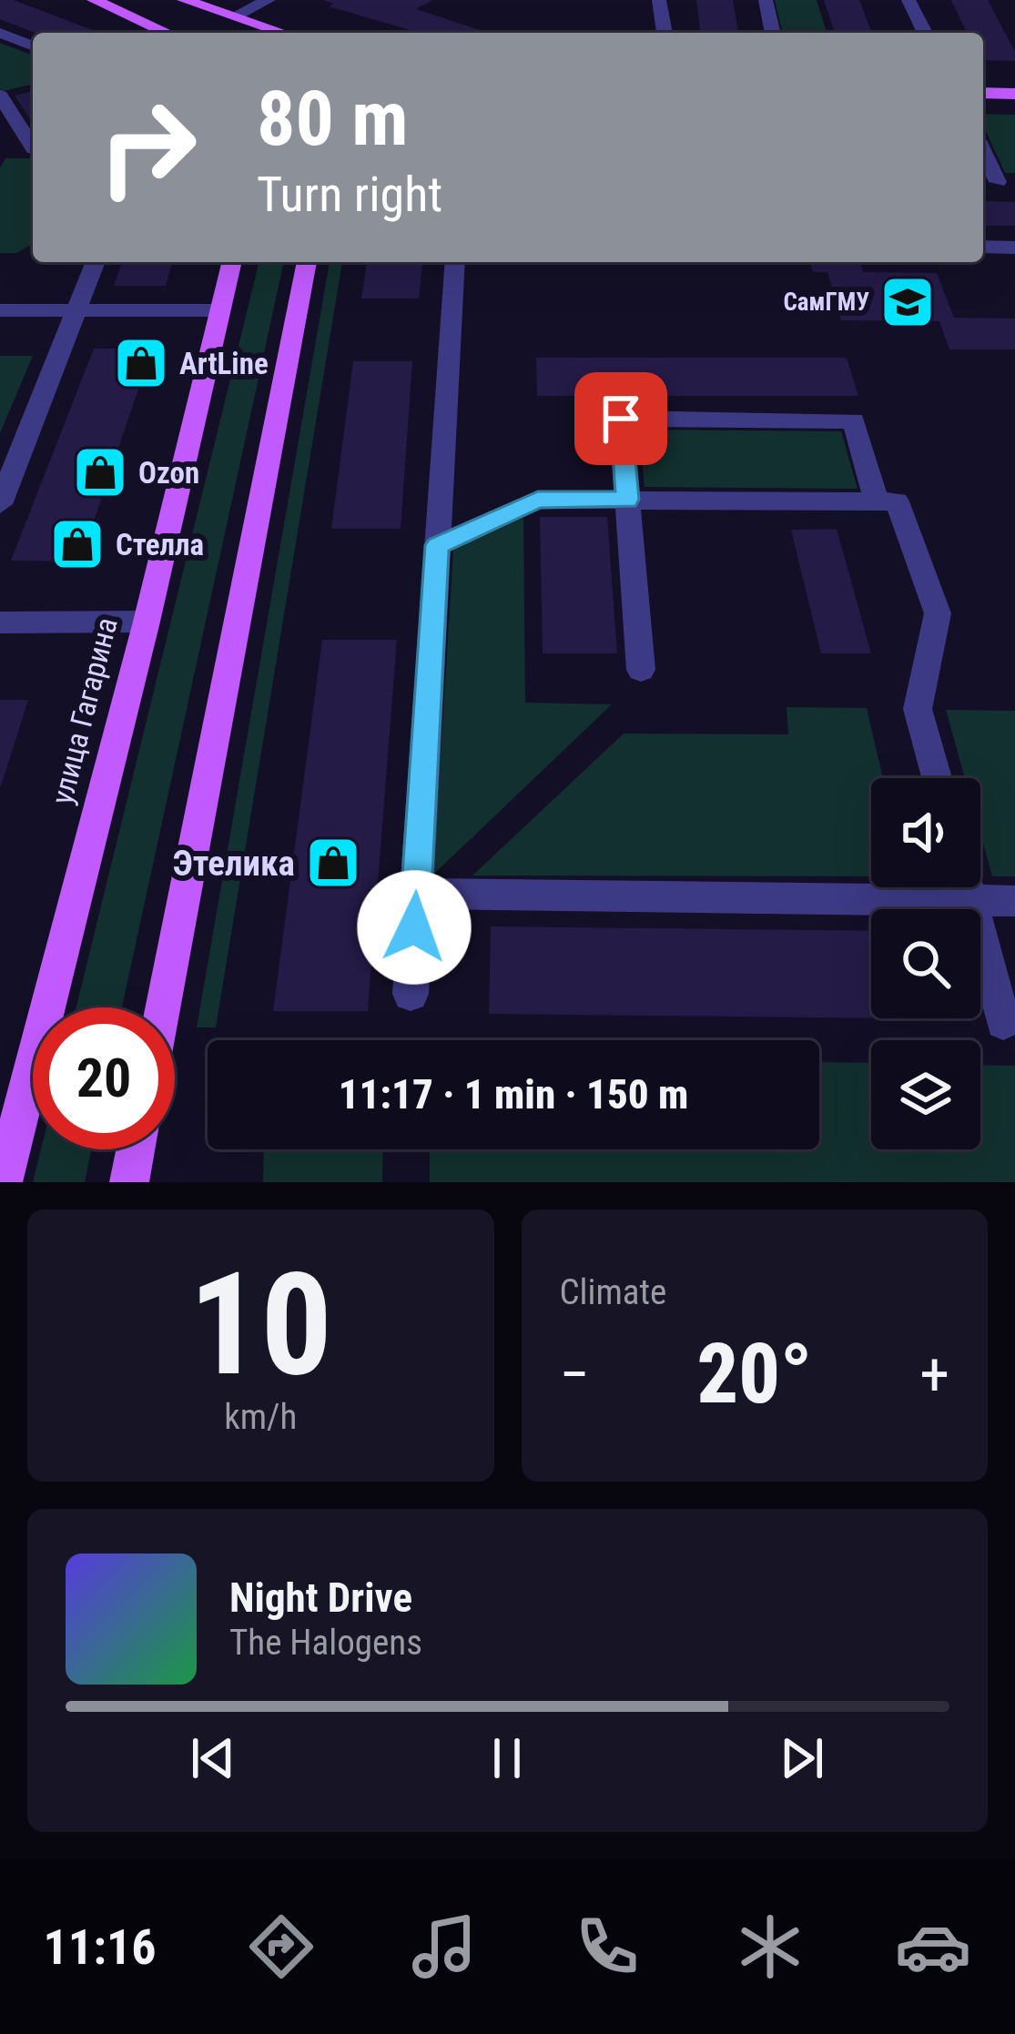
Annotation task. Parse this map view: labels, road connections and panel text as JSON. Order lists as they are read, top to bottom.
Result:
{
  "streets": {
    "main road": ["улица Гагарина"]
  },
  "places": {
    "school or university": ["СамГМУ"],
    "shop": [
      "ArtLine",
      "Ozon",
      "Стелла",
      "Этелика"
    ]
  },
  "page": {
    "turn": ["80 m", "Turn right"],
    "limit": "20",
    "trip": "11:17 · 1 min · 150 m",
    "tile": [
      ["10", "km/h"],
      "Climate"
    ],
    "heat": ["−", "20°", "+"],
    "song": ["Night Drive", "The Halogens"],
    "tabs": "11:16"
  }
}
